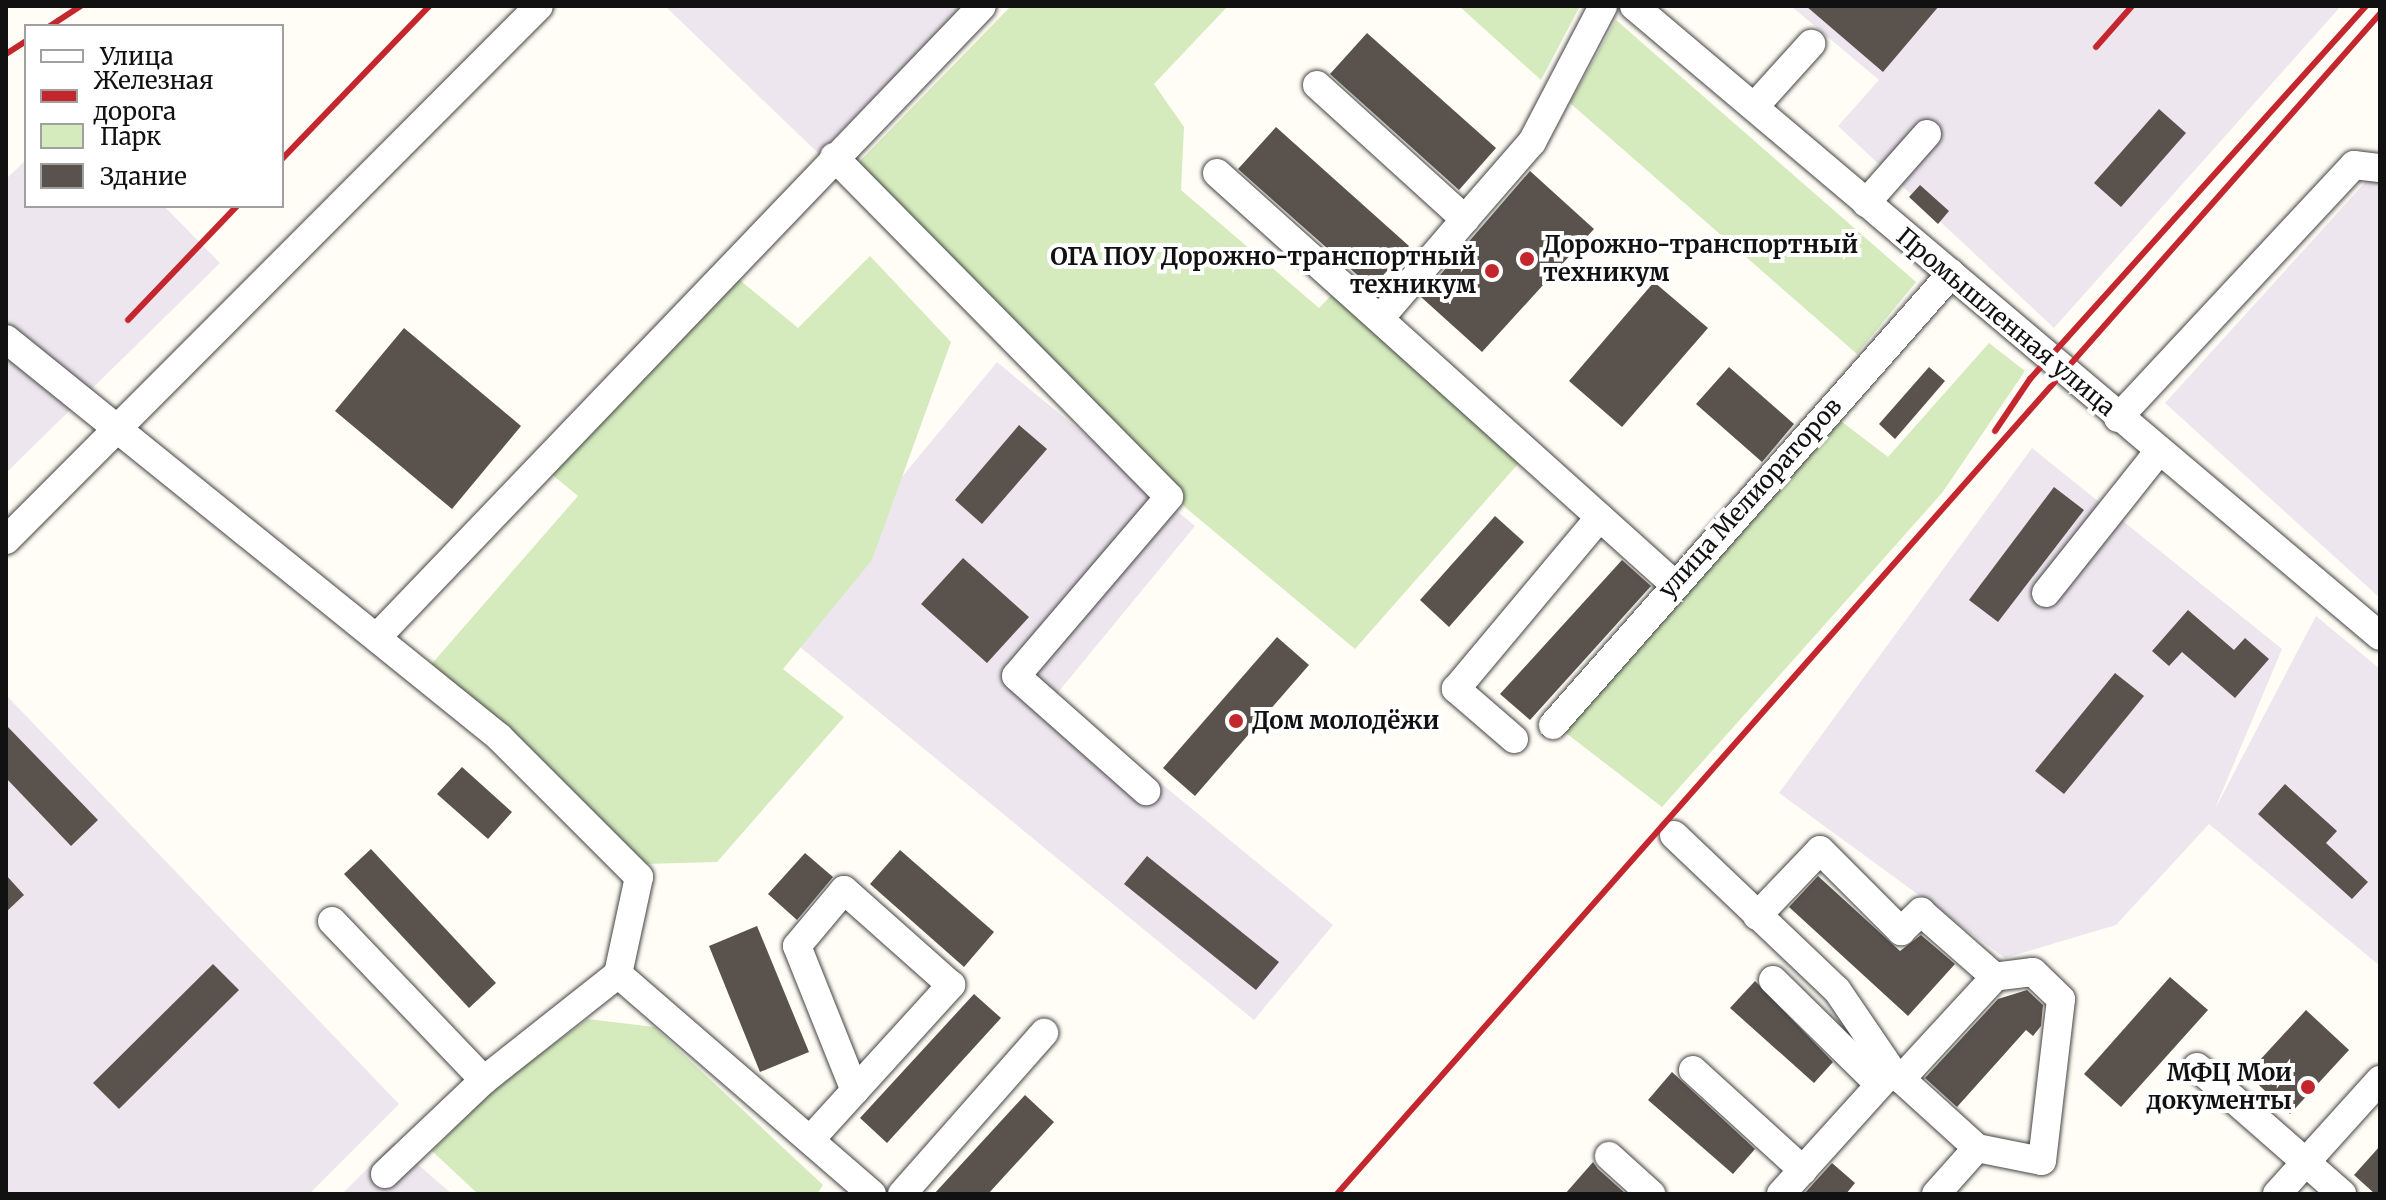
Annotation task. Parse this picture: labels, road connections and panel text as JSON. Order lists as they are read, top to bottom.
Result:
{
  "streets": {
    "street": ["Промышленная улица", "улица Мелиораторов"]
  },
  "crossings": [
    ["Промышленная улица", "улица Мелиораторов"]
  ],
  "places": [
    "Дорожно-транспортный техникум",
    "ОГА ПОУ Дорожно-транспортный техникум",
    "Дом молодёжи",
    "МФЦ Мои документы"
  ],
  "legend": [
    "Улица",
    "Железная дорога",
    "Парк",
    "Здание"
  ]
}
